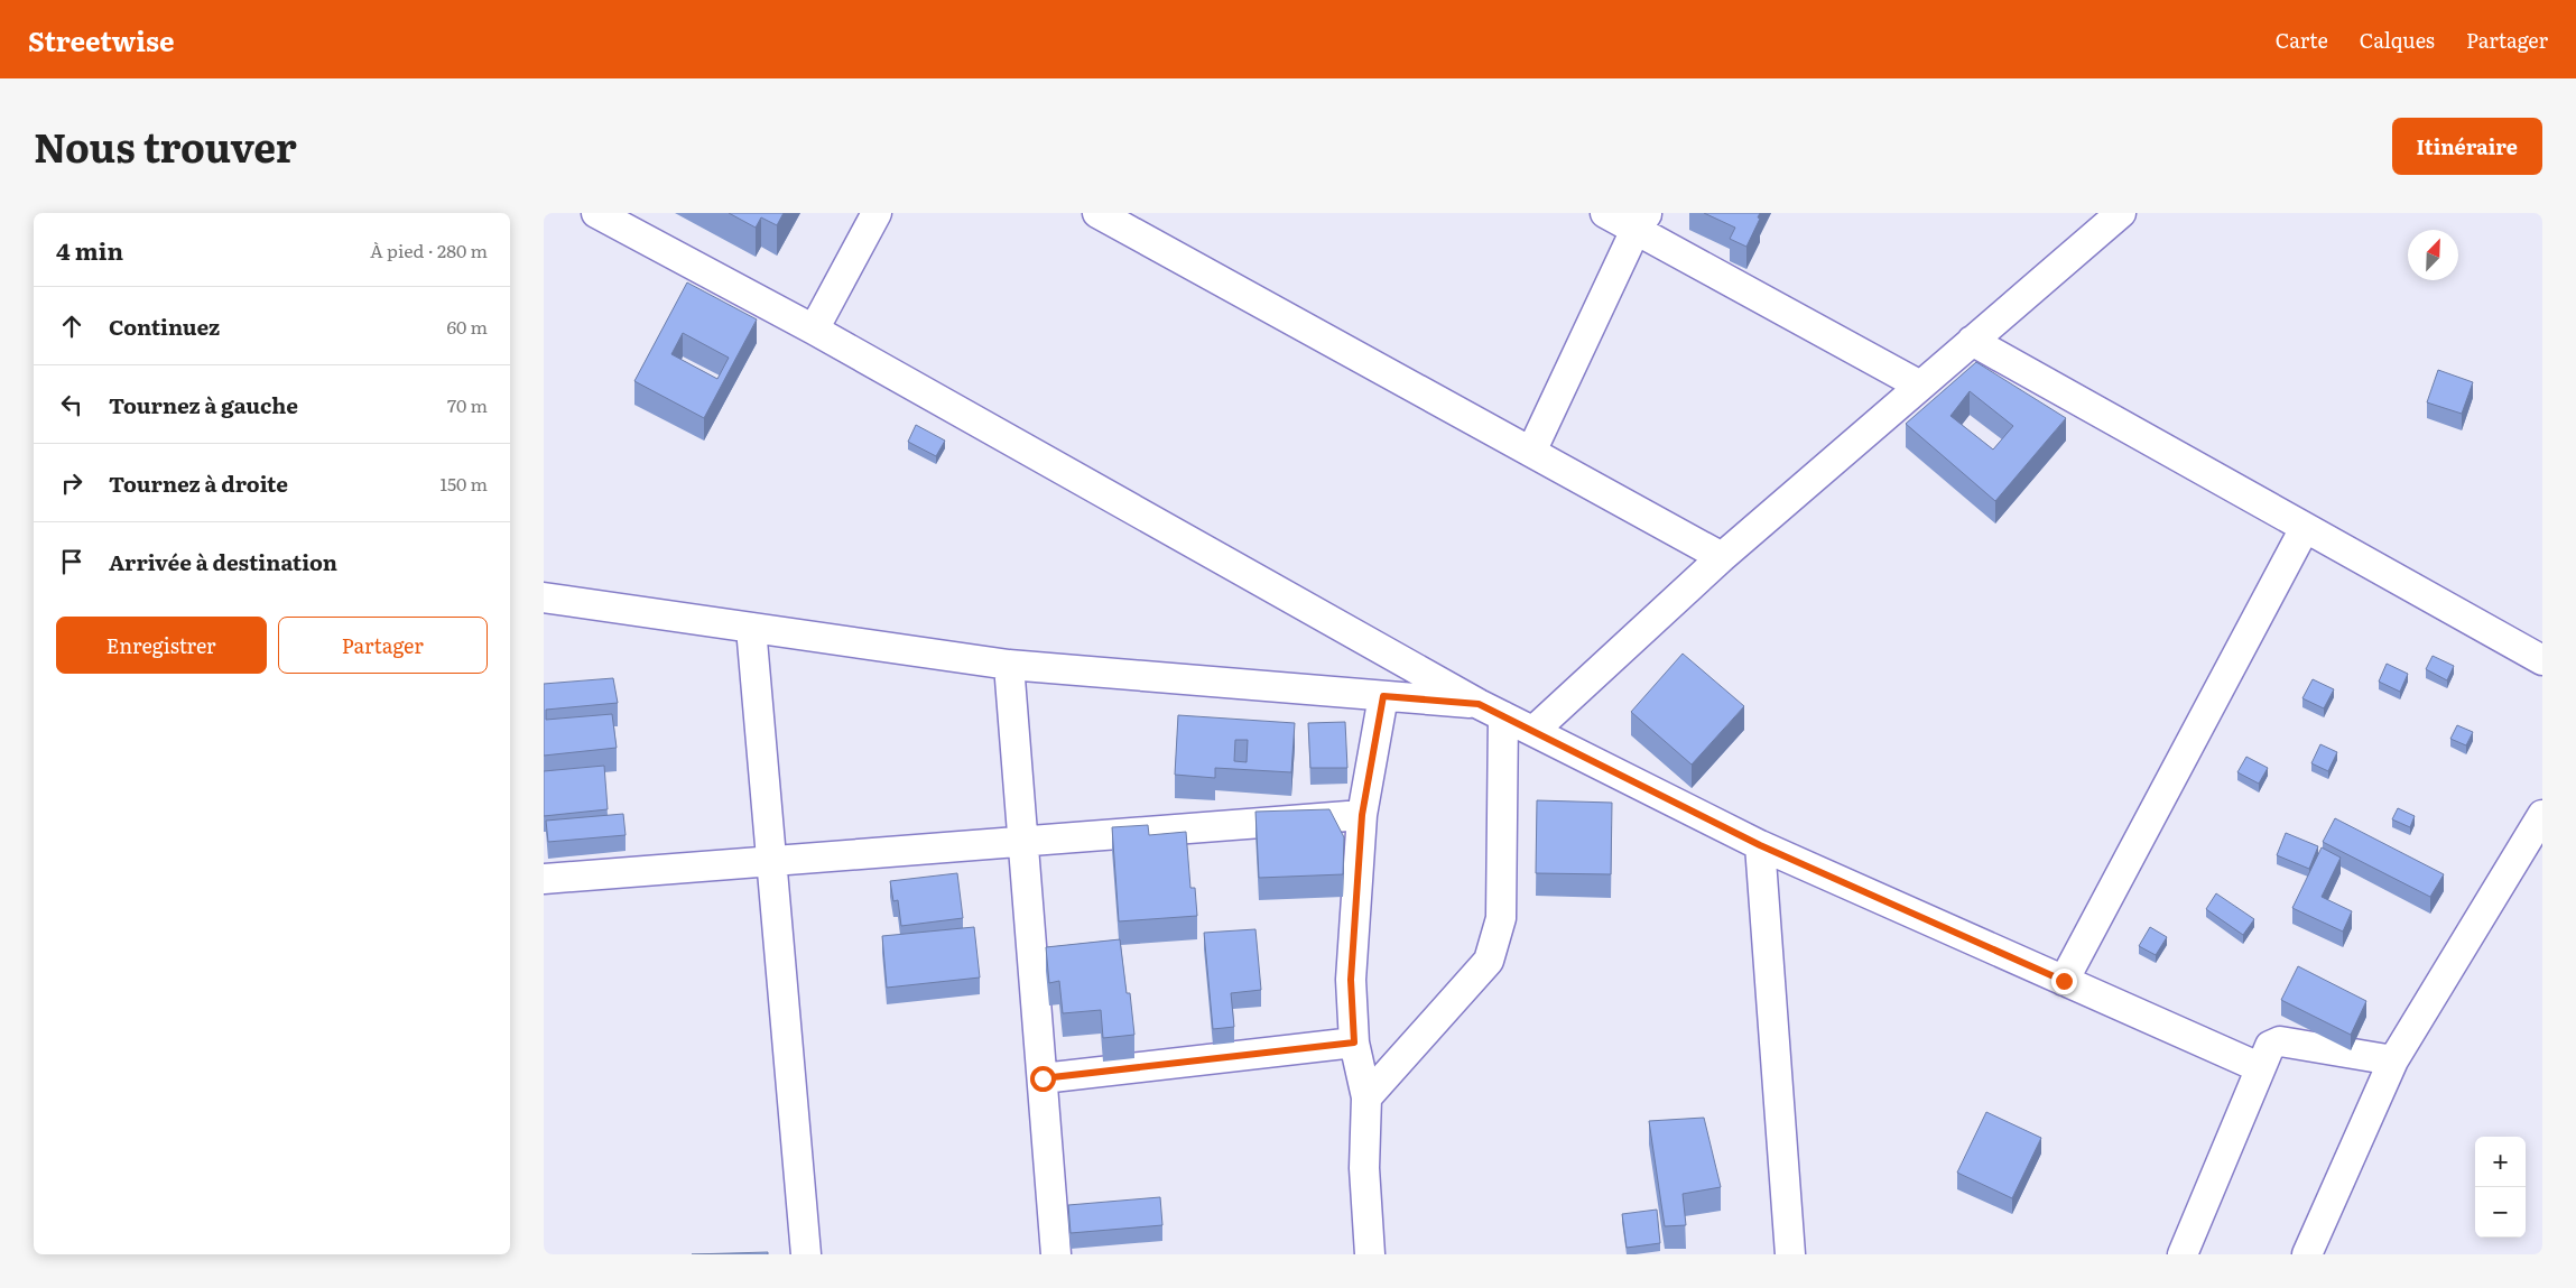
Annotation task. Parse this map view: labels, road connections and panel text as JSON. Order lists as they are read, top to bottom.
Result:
{
  "north": "top right",
  "page": {
    "header": "Streetwise",
    "nav": ["Carte", "Calques", "Partager"],
    "title": "Nous trouver",
    "buttons": [
      "Itinéraire",
      ["Enregistrer", "Partager"]
    ],
    "heading": ["4 min", "À pied · 280 m"],
    "list": [
      ["Continuez", "60 m"],
      ["Tournez à gauche", "70 m"],
      ["Tournez à droite", "150 m"],
      "Arrivée à destination"
    ],
    "map_buttons": ["+", "−"]
  }
}
